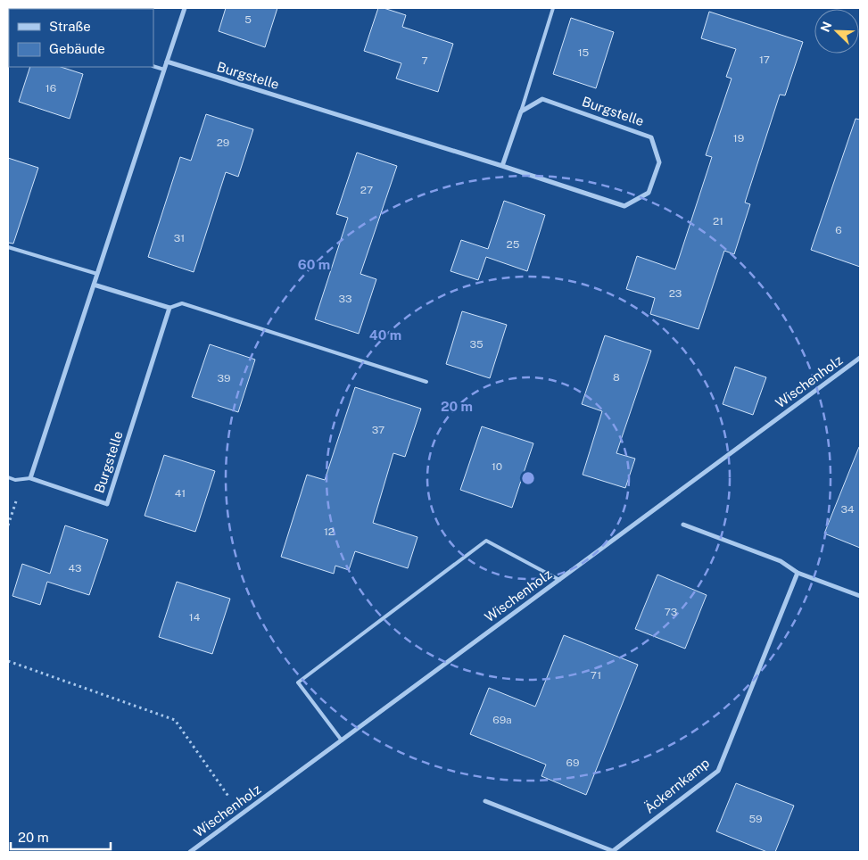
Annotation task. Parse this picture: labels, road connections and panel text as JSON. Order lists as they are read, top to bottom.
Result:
{
  "streets": {
    "street": ["Burgstelle", "Wischenholz", "Äckernkamp"]
  },
  "house_numbers": [
    "5",
    "15",
    "17",
    "7",
    "16",
    "19",
    "29",
    "27",
    "21",
    "6",
    "31",
    "25",
    "23",
    "33",
    "35",
    "8",
    "39",
    "37",
    "10",
    "41",
    "34",
    "12",
    "43",
    "73",
    "14",
    "71",
    "69a",
    "69",
    "59"
  ],
  "legend": ["Straße", "Gebäude"],
  "scale_bar": "20 m",
  "north": "top left",
  "rings": ["60 m", "40 m", "20 m"]
}
